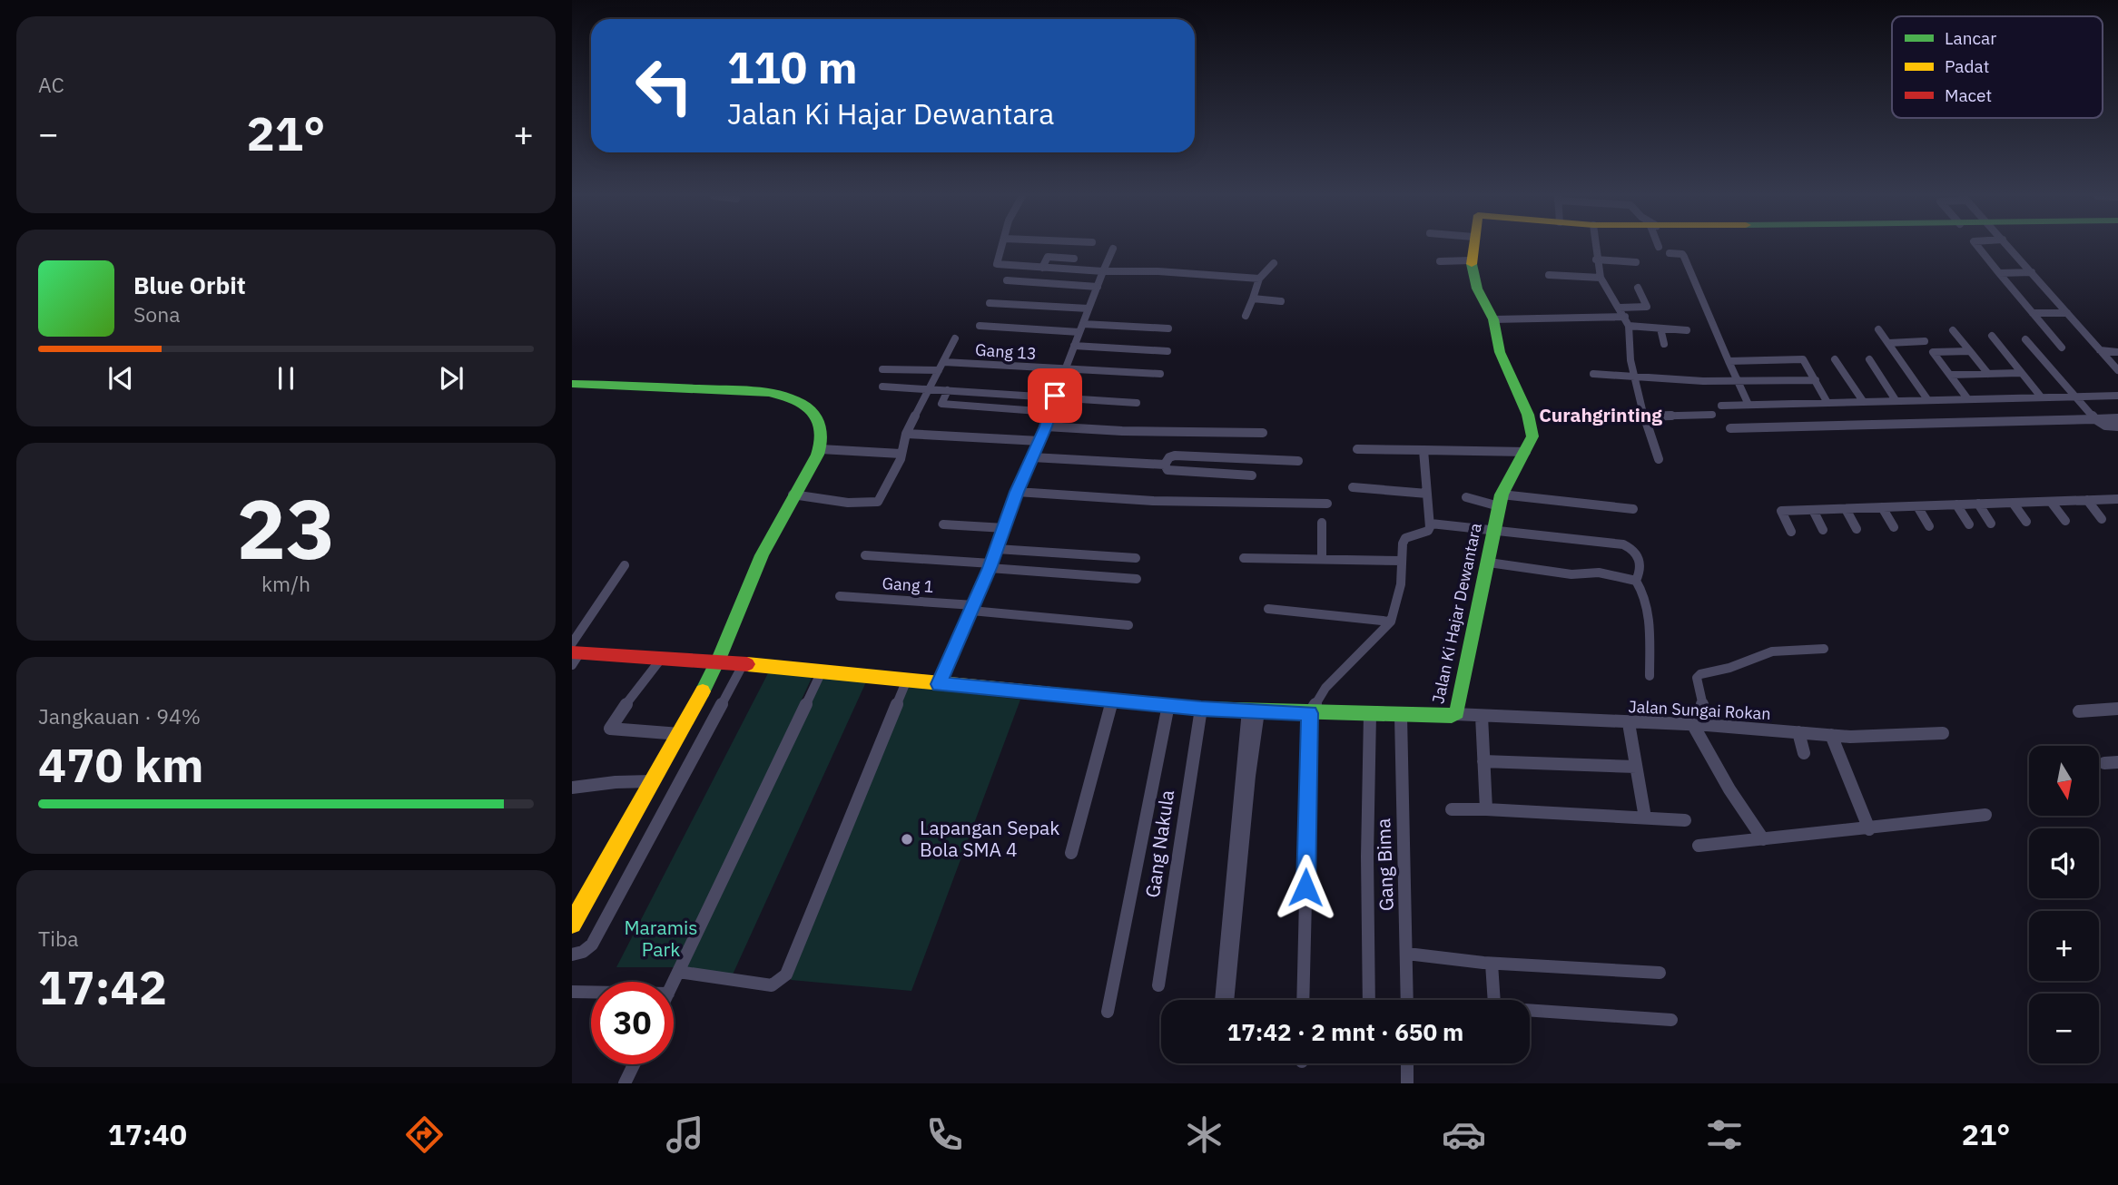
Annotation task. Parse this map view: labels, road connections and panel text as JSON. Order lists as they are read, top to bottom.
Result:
{
  "streets": {
    "main road": ["Jalan Ki Hajar Dewantara"],
    "street": [
      "Gang 13",
      "Gang 1",
      "Jalan Sungai Rokan",
      "Gang Nakula",
      "Gang Bima"
    ]
  },
  "crossings": [
    ["Jalan Ki Hajar Dewantara", "Jalan Sungai Rokan"],
    ["Jalan Ki Hajar Dewantara", "Gang Nakula"],
    ["Jalan Ki Hajar Dewantara", "Gang Bima"]
  ],
  "districts": ["Curahgrinting"],
  "parks": ["Maramis Park"],
  "places": ["Lapangan Sepak Bola SMA 4"],
  "legend": ["Lancar", "Padat", "Macet"],
  "north": "bottom",
  "page": {
    "tile": [
      "AC",
      ["23", "km/h"],
      ["Jangkauan · 94%", "470 km"],
      ["Tiba", "17:42"]
    ],
    "turn": ["110 m", "Jalan Ki Hajar Dewantara"],
    "heat": ["−", "21°", "+"],
    "song": ["Blue Orbit", "Sona"],
    "map_buttons": ["+", "−"],
    "limit": "30",
    "trip": "17:42 · 2 mnt · 650 m",
    "tabs": ["17:40", "21°"]
  }
}
